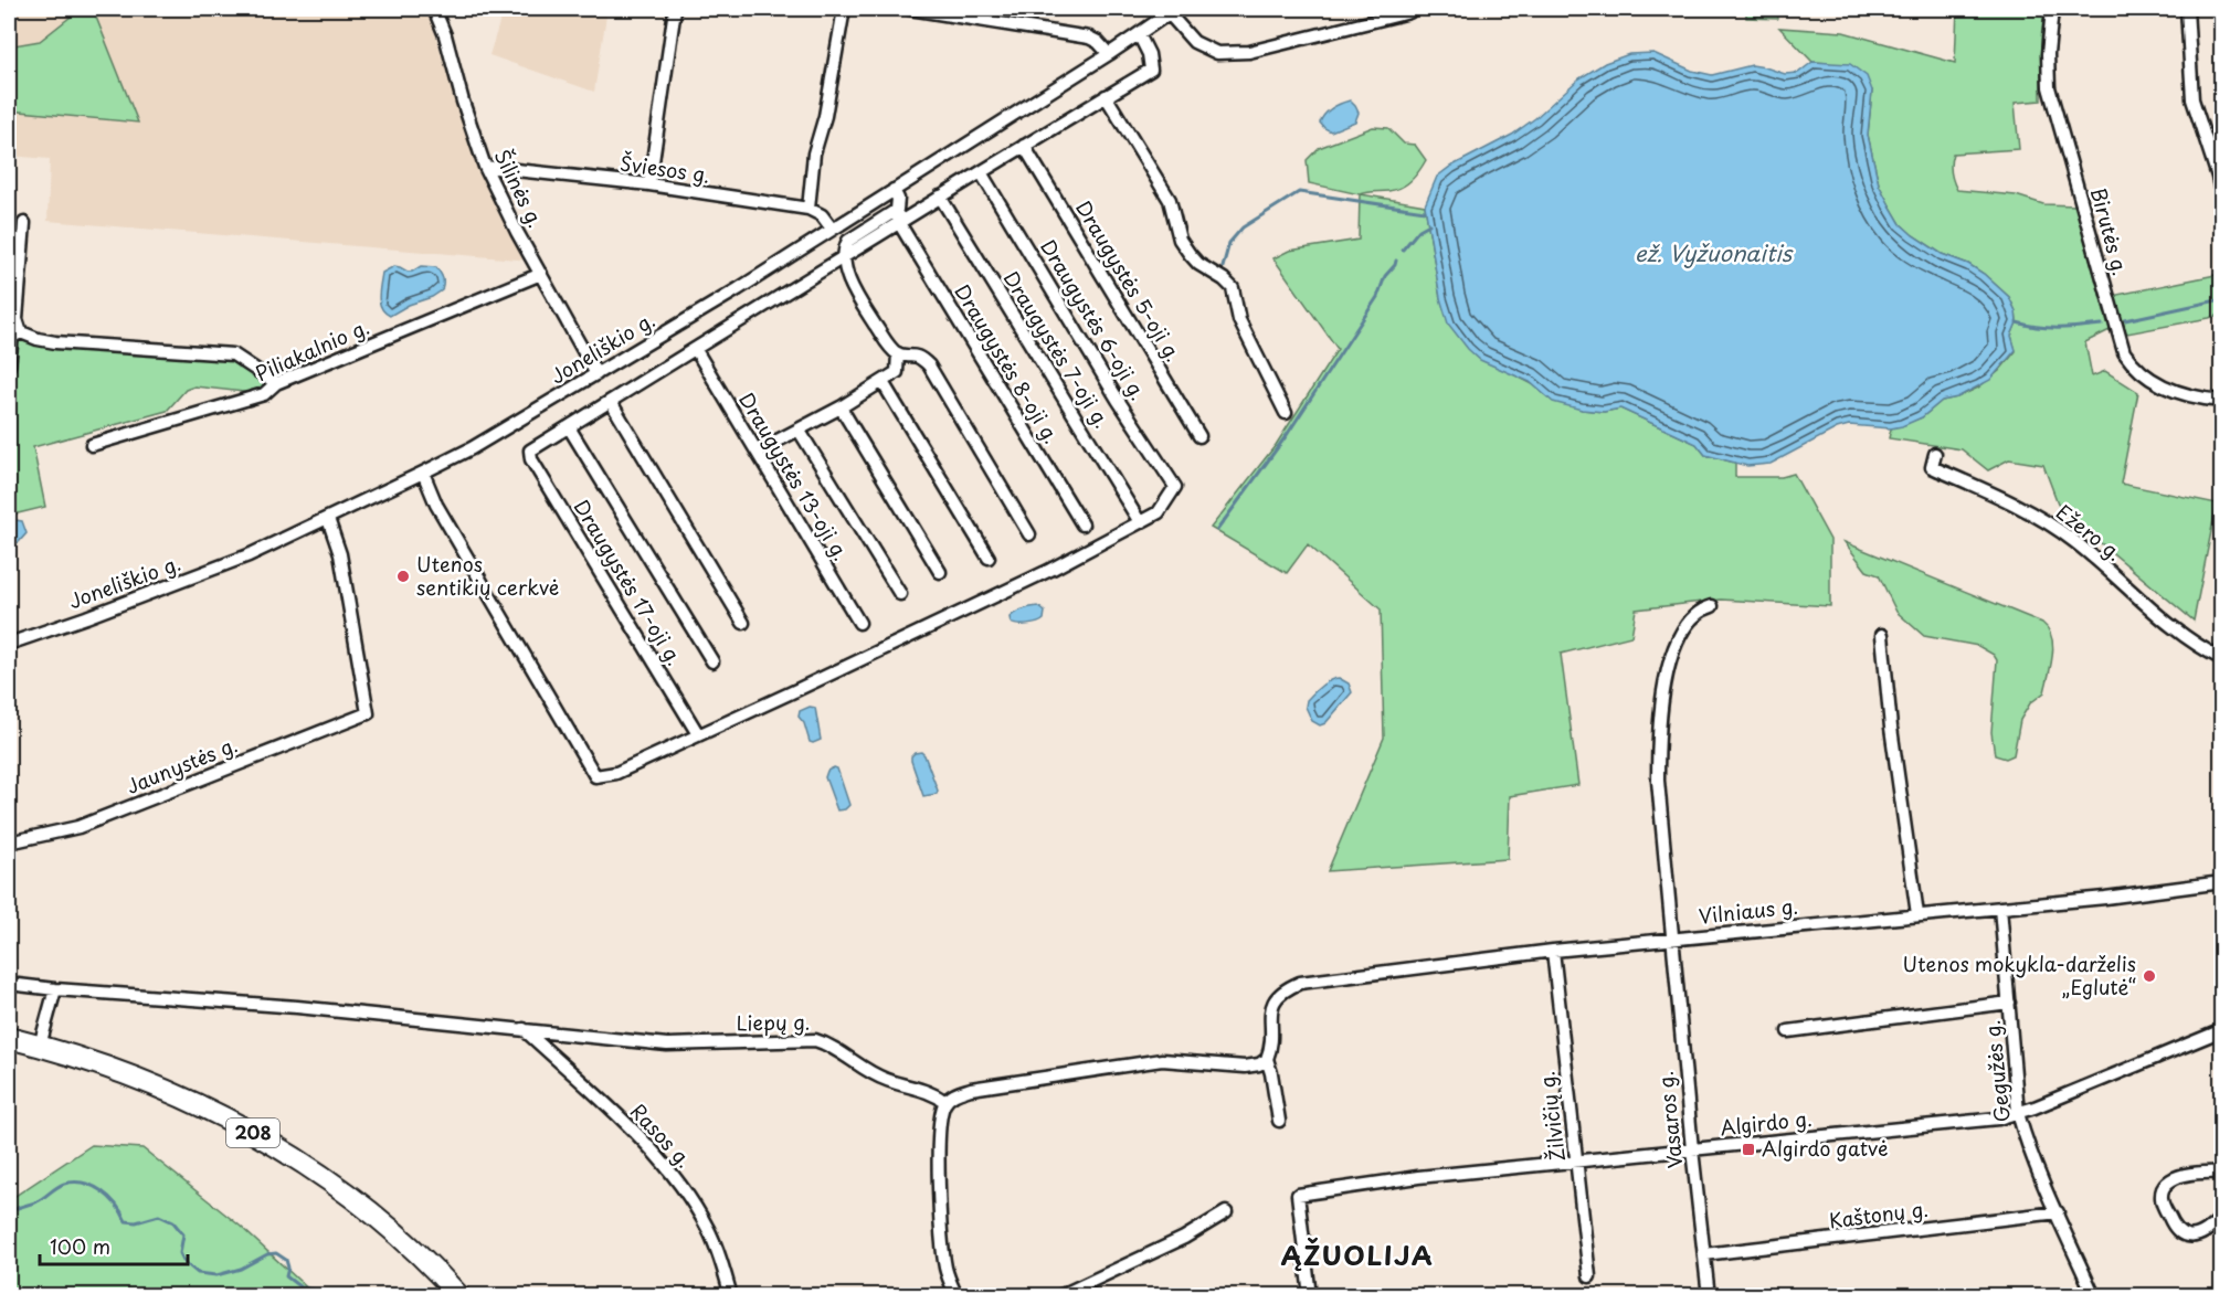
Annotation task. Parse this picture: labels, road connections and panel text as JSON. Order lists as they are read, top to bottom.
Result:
{
  "streets": {
    "highway": ["208"],
    "street": [
      "Šviesos g.",
      "Šilinės g.",
      "Birutės g.",
      "Draugystės 5-oji g.",
      "Draugystės 6-oji g.",
      "Joneliškio g.",
      "Draugystės 7-oji g.",
      "Piliakalnio g.",
      "Draugystės 8-oji g.",
      "Draugystės 13-oji g.",
      "Ežero g.",
      "Draugystės 17-oji g.",
      "Jaunystės g.",
      "Vilniaus g.",
      "Liepų g.",
      "Gegužės g.",
      "Žilvičių g.",
      "Vasaros g.",
      "Algirdo g.",
      "Rasos g.",
      "Kaštonų g."
    ]
  },
  "crossings": [
    ["Šviesos g.", "Šilinės g."],
    ["Šilinės g.", "Joneliškio g."],
    ["Šilinės g.", "Piliakalnio g."],
    ["Draugystės 6-oji g.", "Draugystės 7-oji g."],
    ["Joneliškio g.", "Jaunystės g."],
    ["Vilniaus g.", "Gegužės g."],
    ["Vilniaus g.", "Žilvičių g."],
    ["Vilniaus g.", "Vasaros g."],
    ["Liepų g.", "Rasos g."],
    ["Gegužės g.", "Algirdo g."],
    ["Gegužės g.", "Kaštonų g."],
    ["Žilvičių g.", "Algirdo g."],
    ["Vasaros g.", "Algirdo g."],
    ["Vasaros g.", "Kaštonų g."]
  ],
  "districts": ["ĄŽUOLIJA"],
  "water": ["ež. Vyžuonaitis"],
  "places": {
    "other": ["Utenos sentikių cerkvė", "Utenos mokykla-darželis „Eglutė“"],
    "transit": ["Algirdo gatvė"]
  },
  "scale_bar": "100 m"
}
